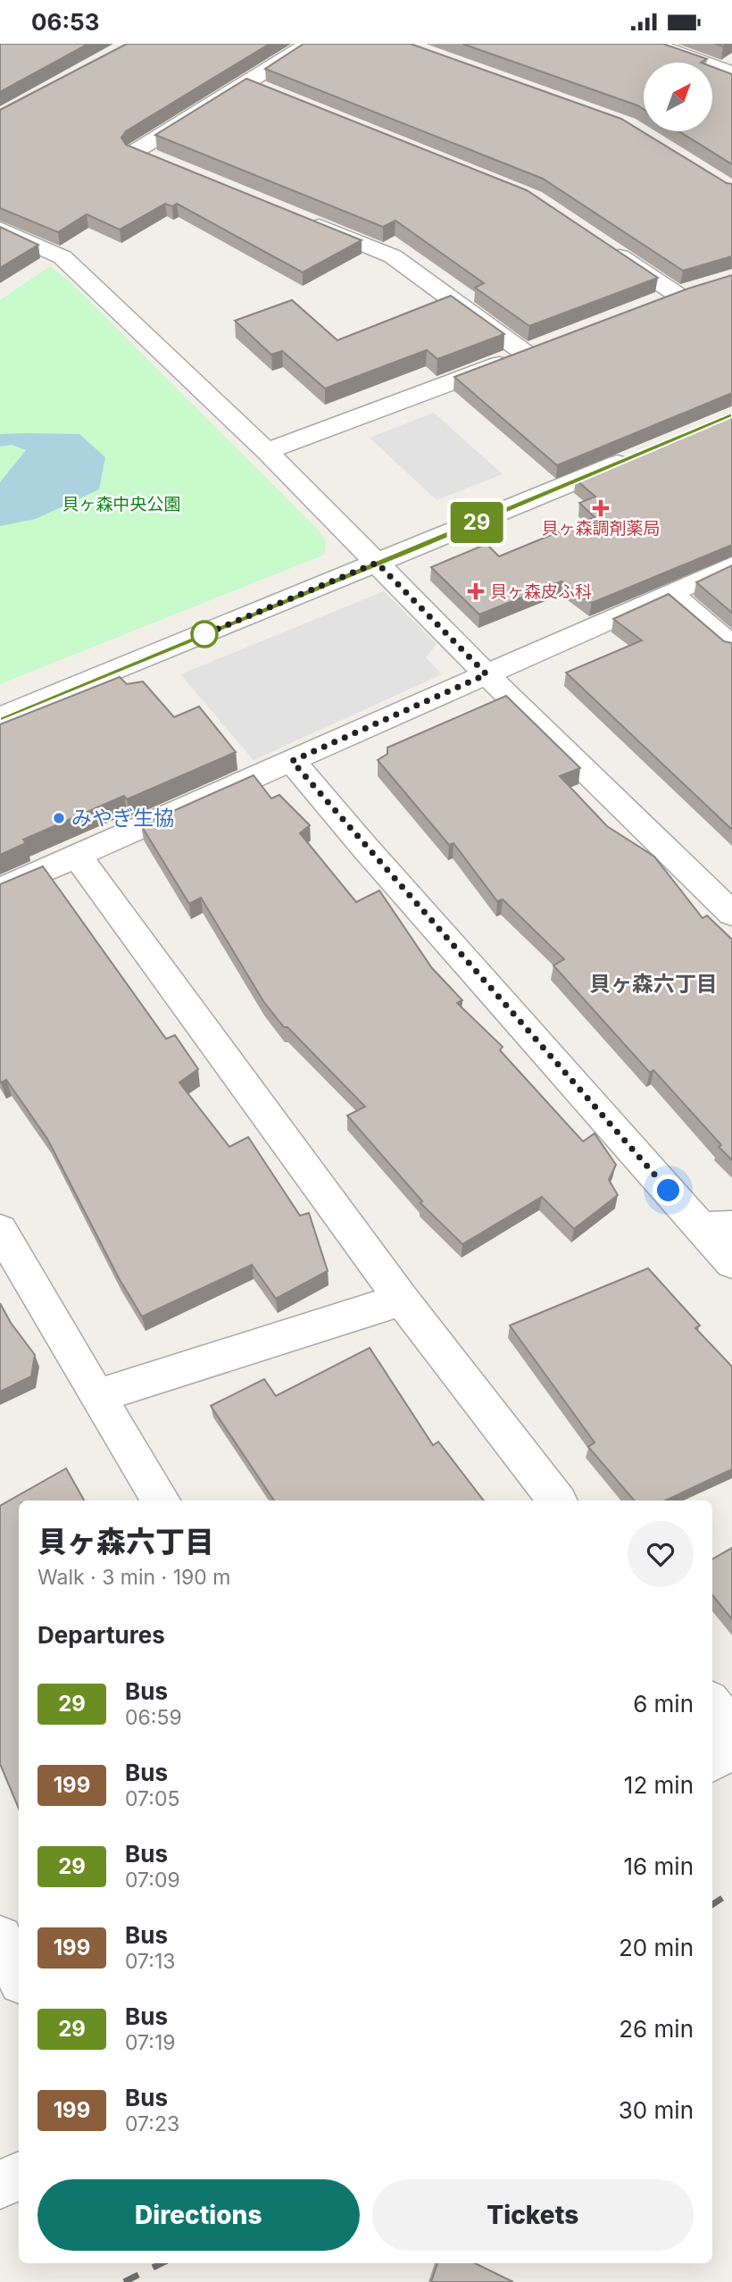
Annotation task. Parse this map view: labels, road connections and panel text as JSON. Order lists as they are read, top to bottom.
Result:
{
  "districts": ["貝ヶ森六丁目"],
  "parks": ["貝ヶ森中央公園"],
  "places": {
    "health": ["貝ヶ森調剤薬局", "貝ヶ森皮ふ科"],
    "other": ["みやぎ生協"]
  },
  "lines": ["bus line 29"],
  "north": "top right",
  "page": {
    "status": "06:53",
    "on_map": "29",
    "heading": [
      ["貝ヶ森六丁目", "Walk · 3 min · 190 m"],
      "Departures"
    ],
    "list": [
      {
        "mark": "29",
        "name": "Bus",
        "note": "06:59",
        "value": "6 min"
      },
      {
        "mark": "199",
        "name": "Bus",
        "note": "07:05",
        "value": "12 min"
      },
      {
        "mark": "29",
        "name": "Bus",
        "note": "07:09",
        "value": "16 min"
      },
      {
        "mark": "199",
        "name": "Bus",
        "note": "07:13",
        "value": "20 min"
      },
      {
        "mark": "29",
        "name": "Bus",
        "note": "07:19",
        "value": "26 min"
      },
      {
        "mark": "199",
        "name": "Bus",
        "note": "07:23",
        "value": "30 min"
      }
    ],
    "buttons": ["Directions", "Tickets"]
  }
}
